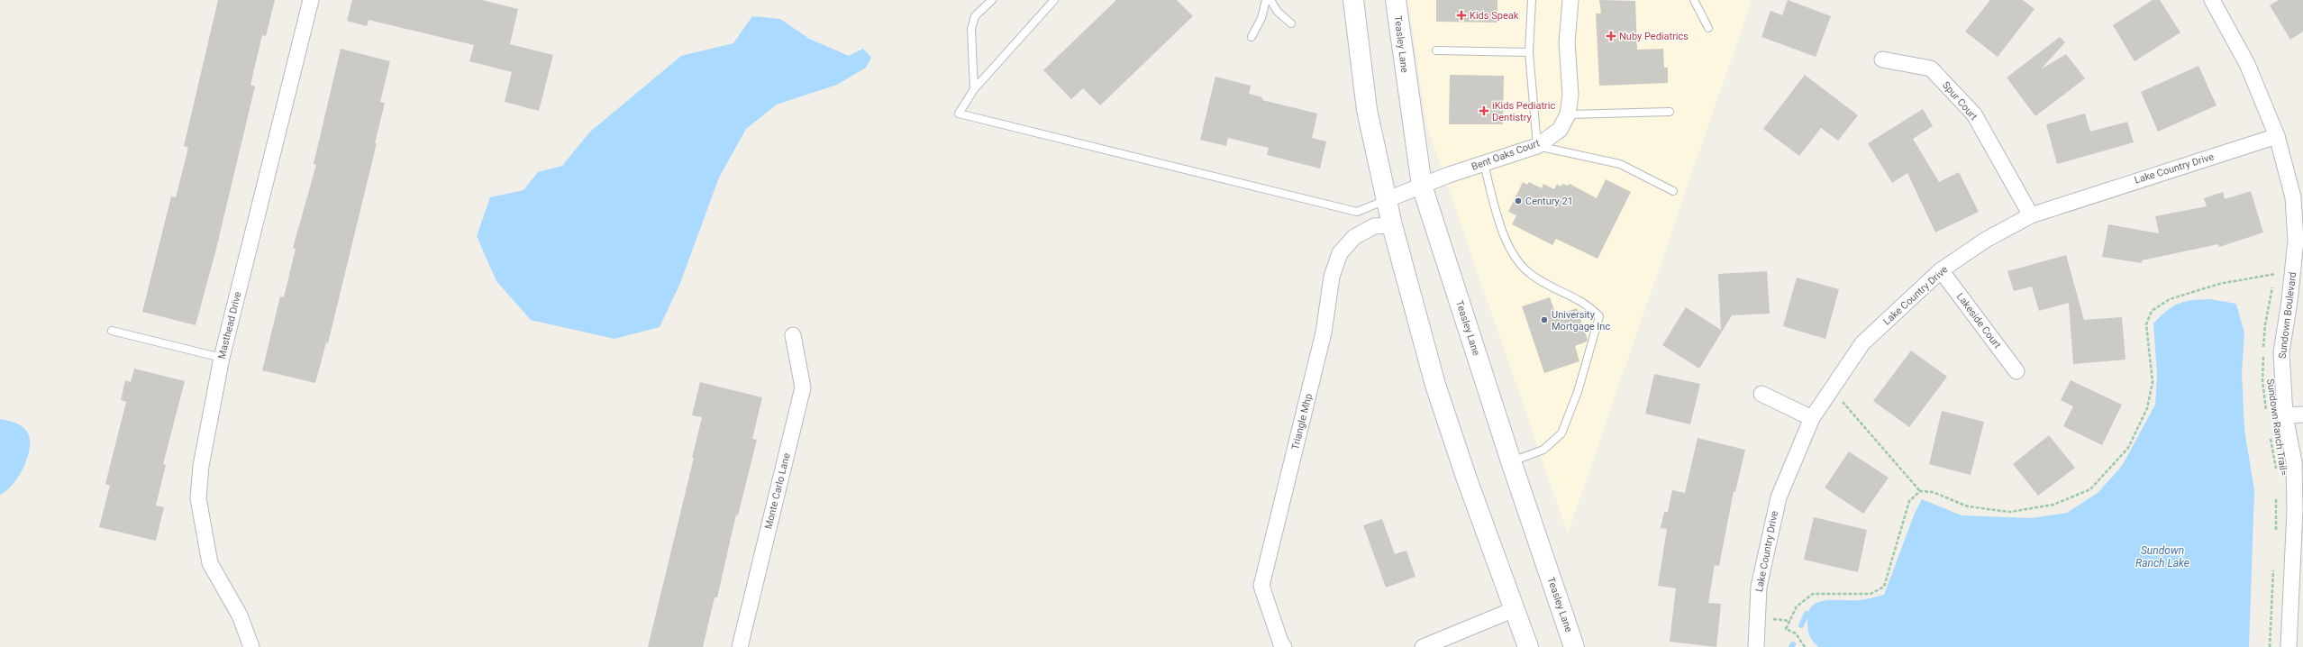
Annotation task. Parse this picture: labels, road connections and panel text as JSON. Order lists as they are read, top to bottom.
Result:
{
  "streets": {
    "main road": ["Teasley Lane"],
    "street": [
      "Spur Court",
      "Bent Oaks Court",
      "Lake Country Drive",
      "Sundown Boulevard",
      "Lakeside Court",
      "Masthead Drive",
      "Triangle Mhp",
      "Monte Carlo Lane"
    ],
    "path": ["Sundown Ranch Trail="]
  },
  "crossings": [
    ["Teasley Lane", "Bent Oaks Court"],
    ["Spur Court", "Lake Country Drive"],
    ["Lake Country Drive", "Sundown Boulevard"],
    ["Lake Country Drive", "Lakeside Court"]
  ],
  "water": ["Sundown Ranch Lake"],
  "places": {
    "health": ["Kids Speak", "Nuby Pediatrics", "iKids Pediatric Dentistry"],
    "other": ["Century 21", "University Mortgage Inc"]
  }
}
